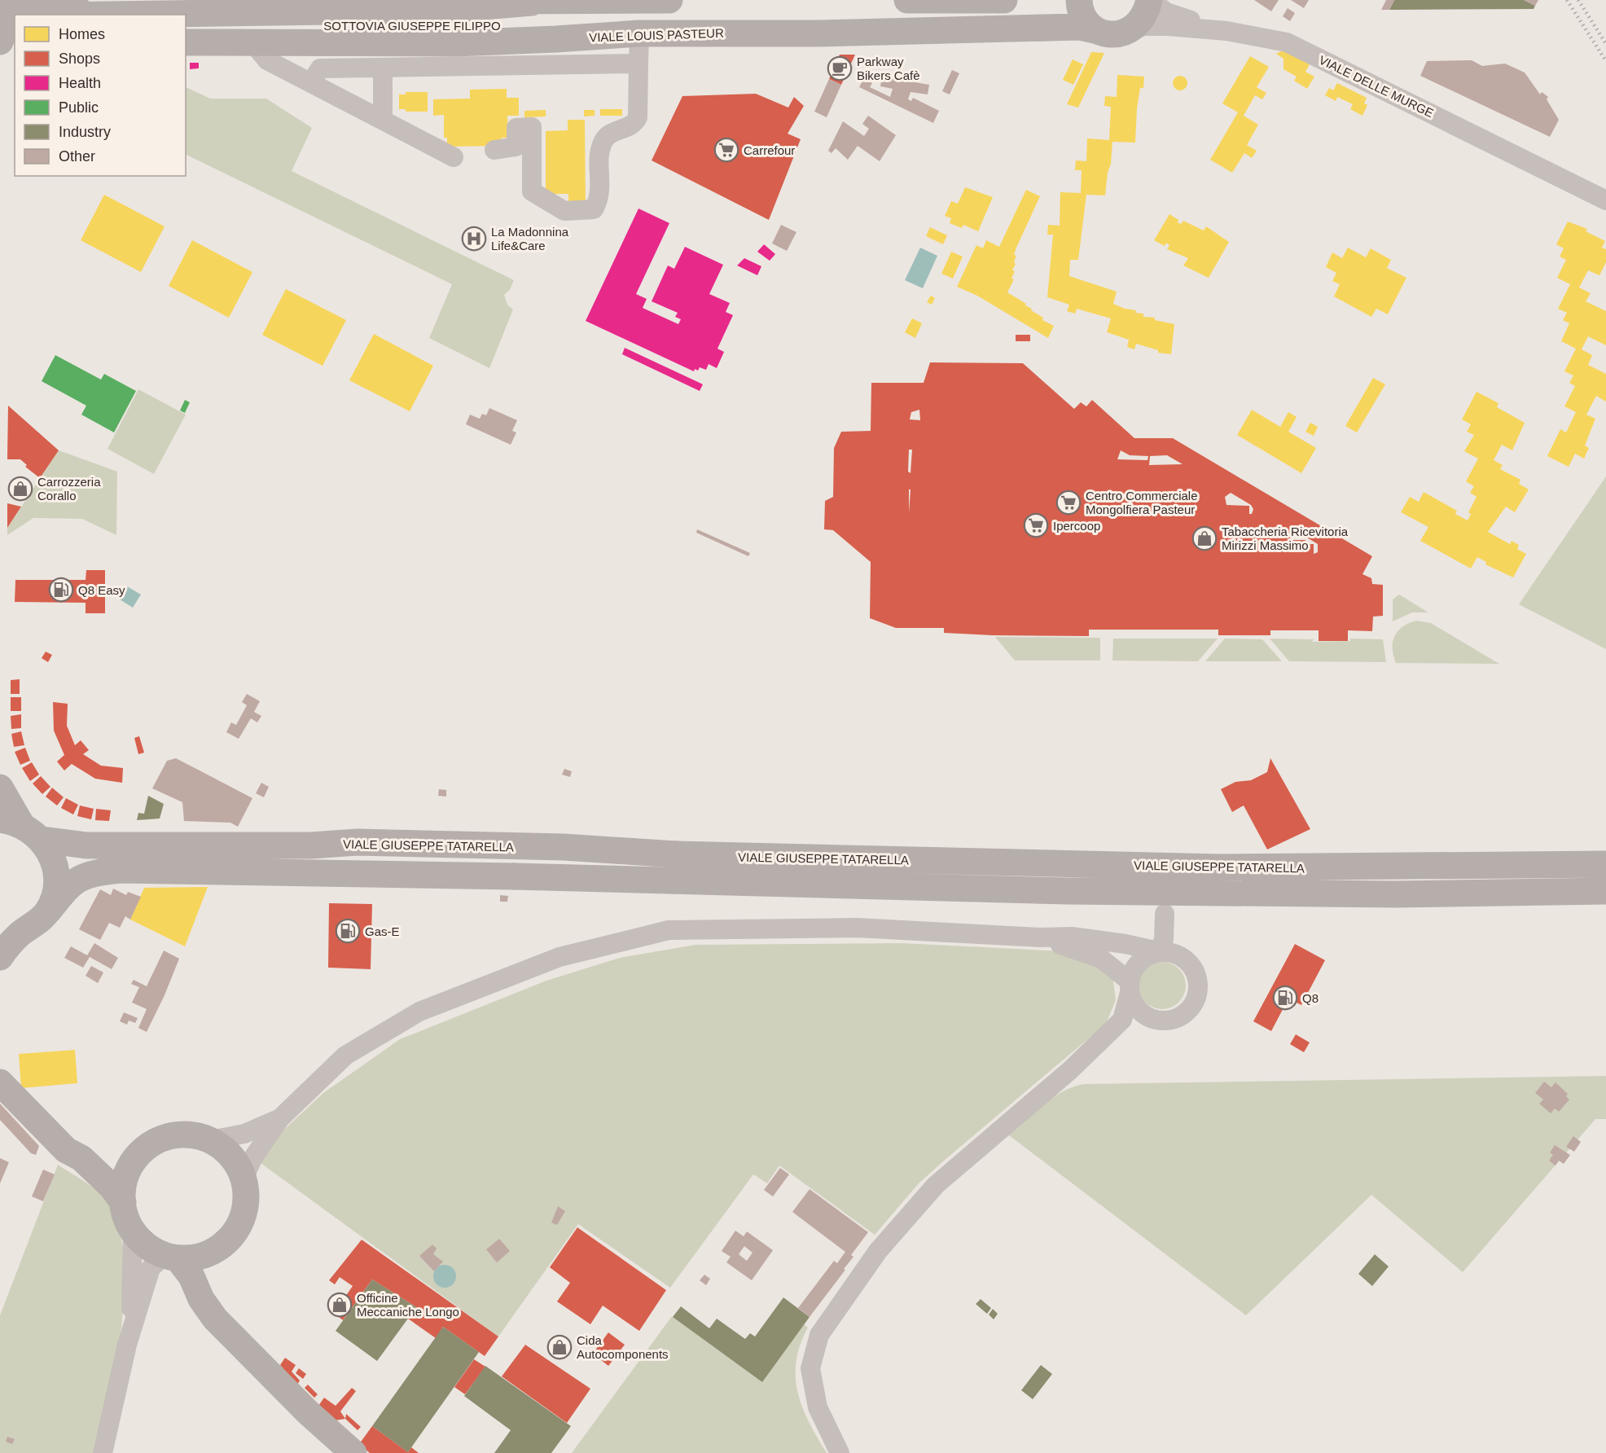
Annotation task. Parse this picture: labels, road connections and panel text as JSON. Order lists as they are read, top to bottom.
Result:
{
  "streets": {
    "main road": ["SOTTOVIA GIUSEPPE FILIPPO", "VIALE LOUIS PASTEUR", "VIALE GIUSEPPE TATARELLA"],
    "street": ["VIALE DELLE MURGE"]
  },
  "crossings": [
    ["SOTTOVIA GIUSEPPE FILIPPO", "VIALE LOUIS PASTEUR"],
    ["VIALE LOUIS PASTEUR", "VIALE DELLE MURGE"]
  ],
  "places": {
    "cafe": ["Parkway Bikers Cafè"],
    "supermarket": ["Carrefour", "Centro Commerciale Mongolfiera Pasteur", "Ipercoop"],
    "hospital": ["La Madonnina Life&Care"],
    "shop": [
      "Carrozzeria Corallo",
      "Tabaccheria Ricevitoria Mirizzi Massimo",
      "Officine Meccaniche Longo",
      "Cida Autocomponents"
    ],
    "fuel station": ["Q8 Easy", "Gas-E", "Q8"]
  },
  "legend": [
    "Homes",
    "Shops",
    "Health",
    "Public",
    "Industry",
    "Other"
  ]
}
